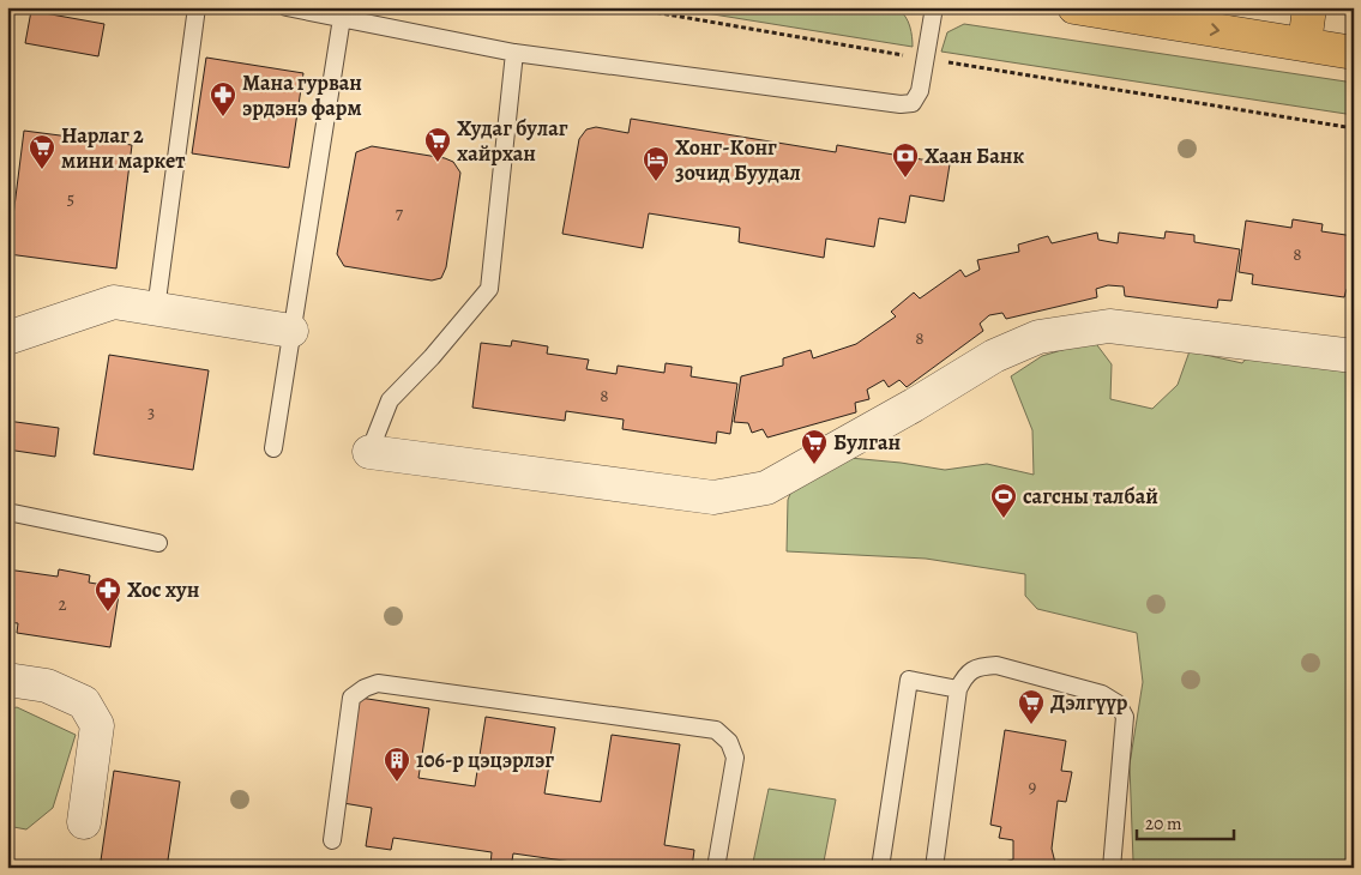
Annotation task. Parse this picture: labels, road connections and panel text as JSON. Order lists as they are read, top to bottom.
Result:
{
  "places": {
    "pharmacy": ["Мана гурван эрдэнэ фарм", "Хос хун"],
    "supermarket": [
      "Худаг булаг хайрхан",
      "Нарлаг 2 мини маркет",
      "Булган",
      "Дэлгүүр"
    ],
    "bank": ["Хаан Банк"],
    "hotel": ["Хонг-Kонг 3очид Буудал"],
    "sports": ["сагсны талбай"],
    "building": ["106-р цэцэрлэг"]
  },
  "house_numbers": [
    "5",
    "7",
    "8",
    "8",
    "8",
    "3",
    "2",
    "9"
  ],
  "scale_bar": "20 m"
}
